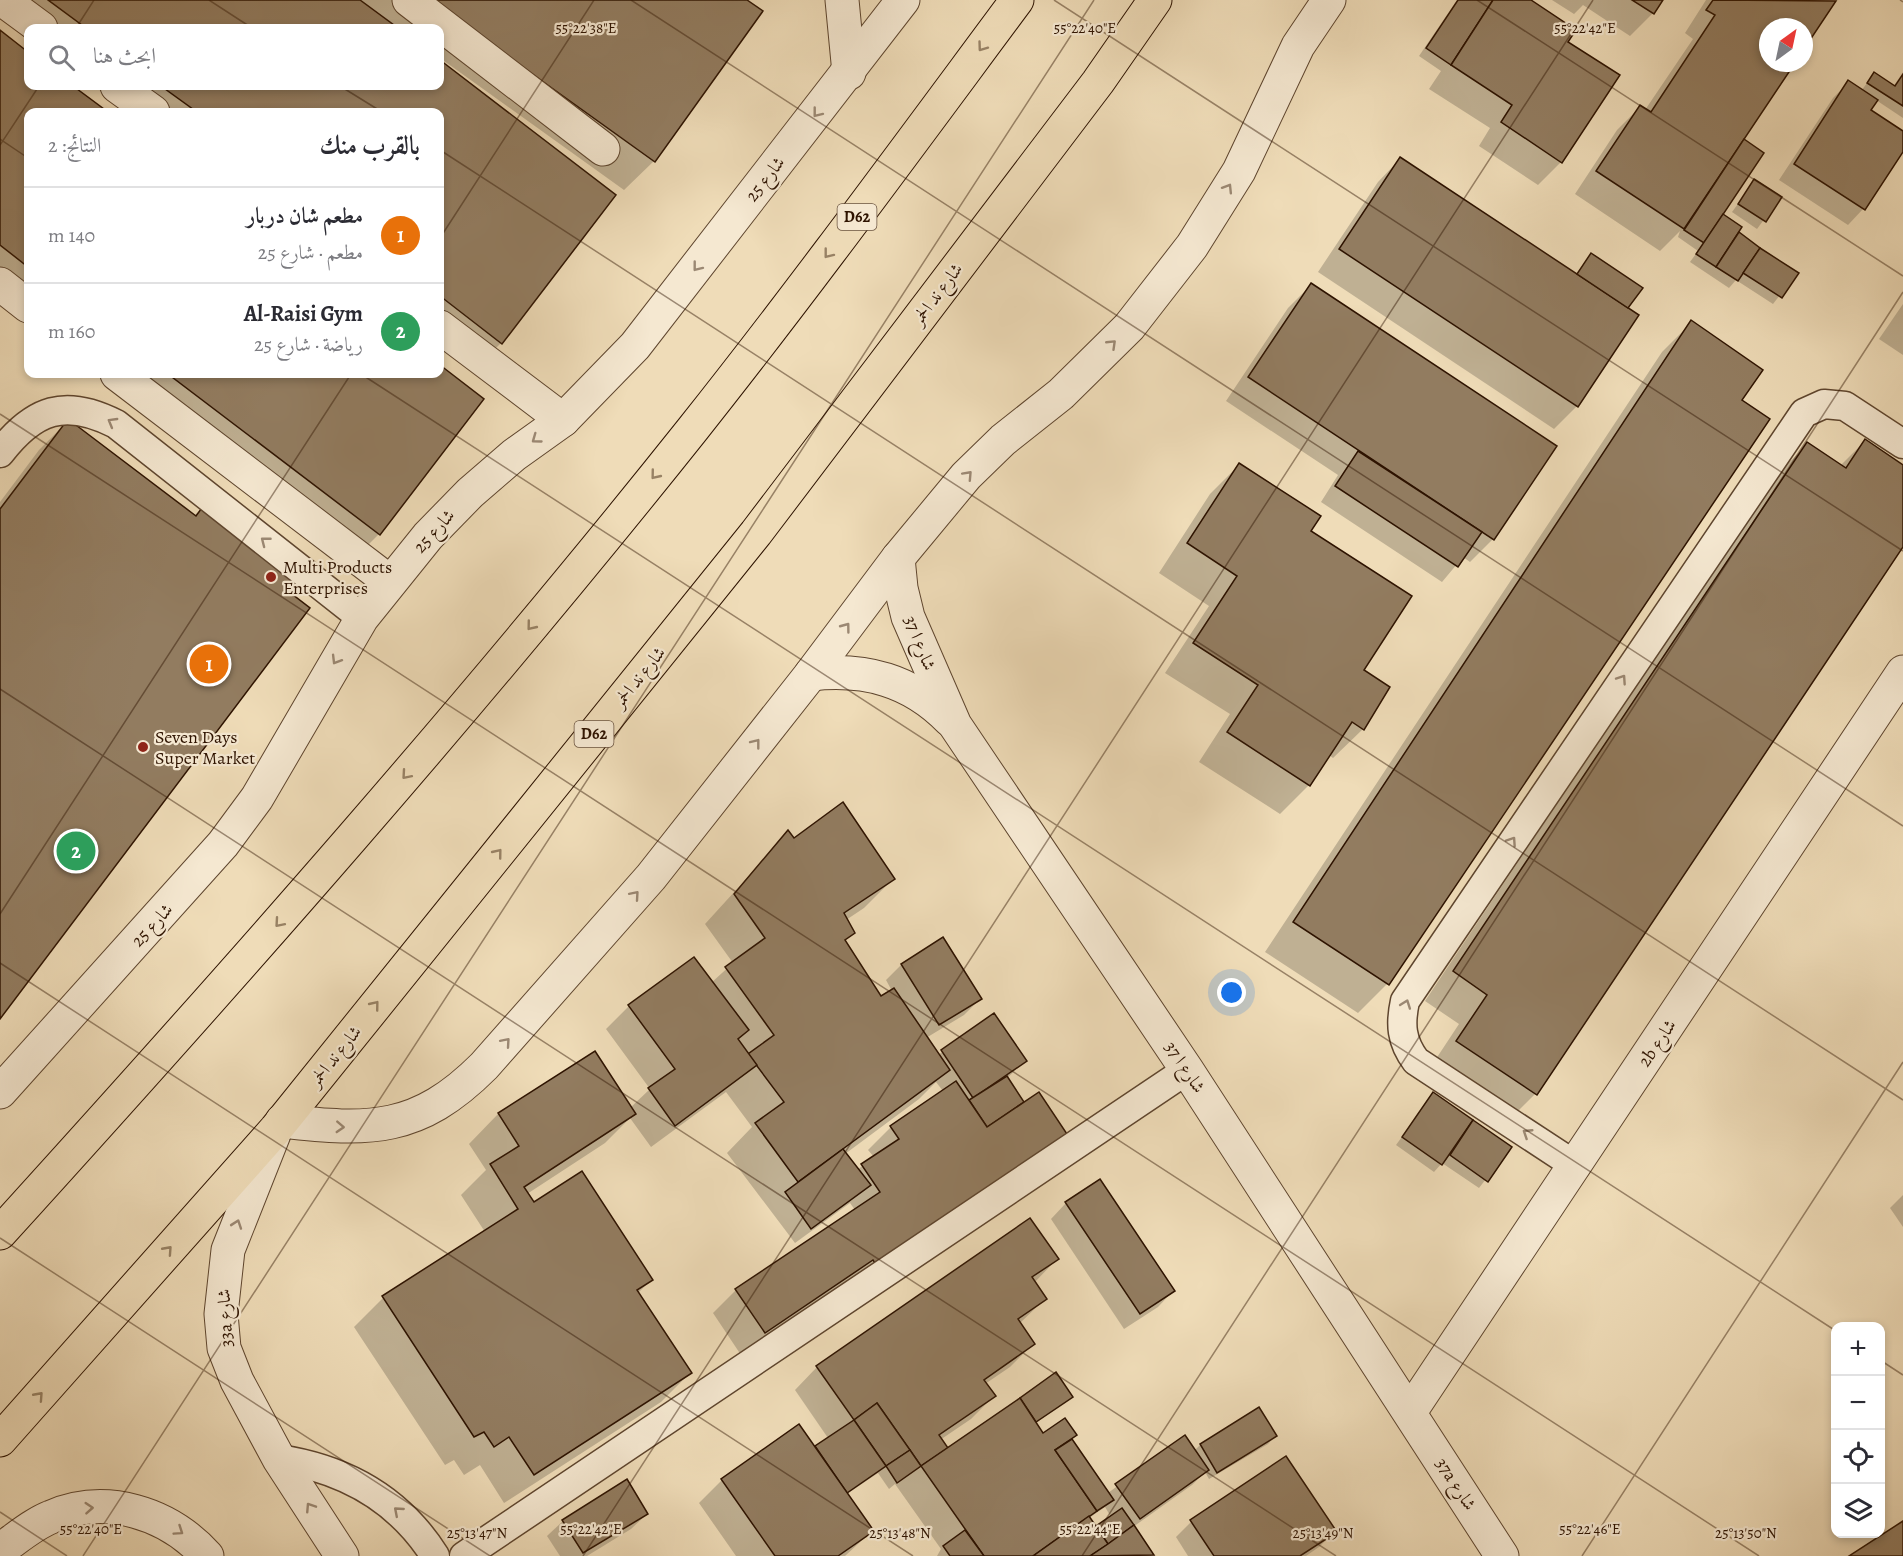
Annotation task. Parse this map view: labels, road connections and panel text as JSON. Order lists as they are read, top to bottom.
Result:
{
  "streets": {
    "main road": ["D62", "شارع ند الحمر"],
    "street": [
      "شارع 25",
      "شارع ا 37",
      "2b شارع",
      "33a شارع",
      "37a شارع"
    ]
  },
  "crossings": [
    ["شارع ند الحمر", "33a شارع"],
    ["شارع ا 37", "2b شارع"],
    ["شارع ا 37", "37a شارع"],
    ["2b شارع", "37a شارع"]
  ],
  "one_way": ["شارع 25", "33a شارع"],
  "places": ["Multi Products Enterprises", "Seven Days Super Market"],
  "north": "top right",
  "page": {
    "search": "ابحث هنا",
    "heading": ["بالقرب منك", "النتائج: 2"],
    "list": [
      {
        "mark": "1",
        "name": "مطعم شان دربار",
        "note": "مطعم · شارع 25",
        "value": "140 m"
      },
      {
        "mark": "2",
        "name": "Al-Raisi Gym",
        "note": "رياضة · شارع 25",
        "value": "160 m"
      }
    ],
    "pins": ["1", "2"],
    "map_buttons": ["+", "−"]
  },
  "coordinates": [
    "55°22'38\"E",
    "55°22'40\"E",
    "55°22'42\"E",
    "55°22'44\"E",
    "55°22'46\"E",
    "25°13'47\"N",
    "25°13'48\"N",
    "25°13'49\"N",
    "25°13'50\"N"
  ]
}
